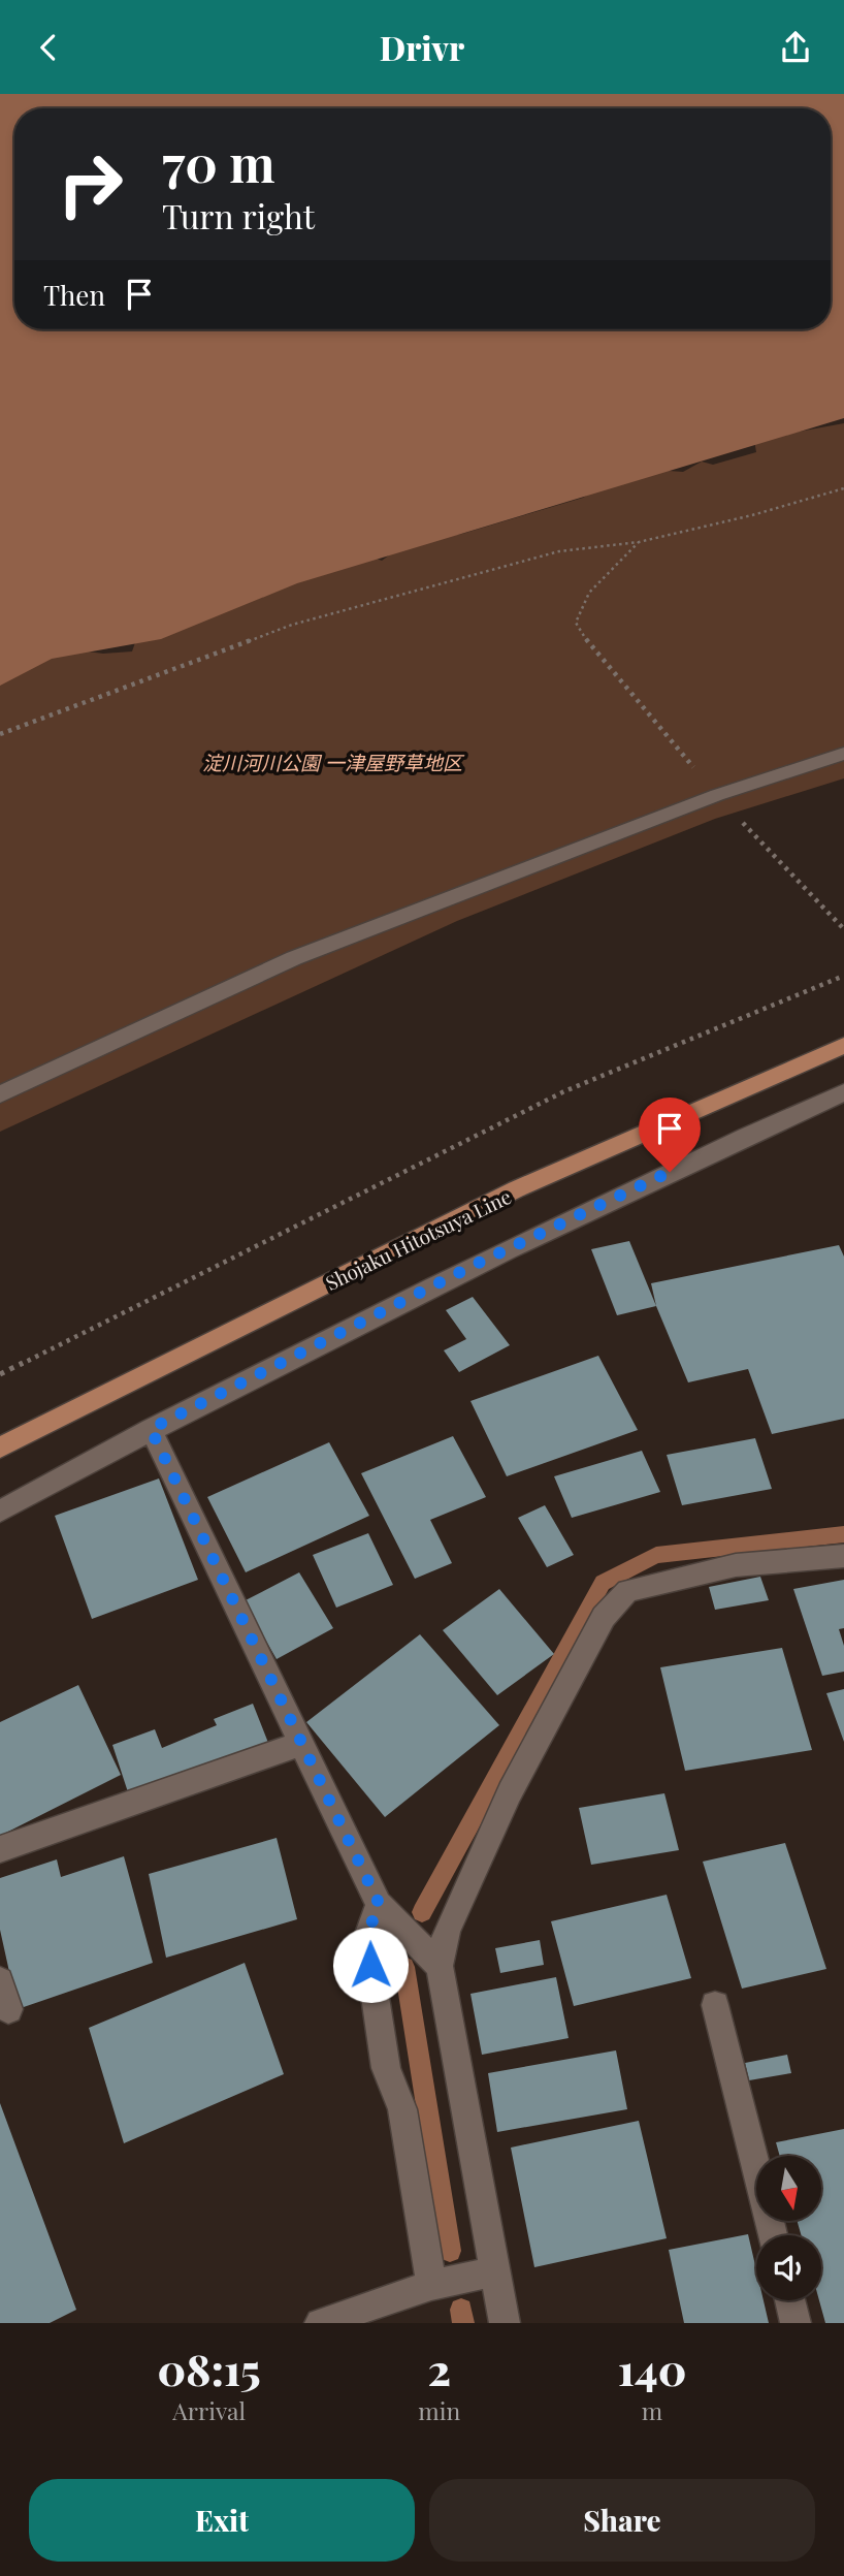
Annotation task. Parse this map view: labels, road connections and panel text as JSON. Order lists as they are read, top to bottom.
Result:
{
  "streets": {
    "main road": ["Shojaku Hitotsuya Line"]
  },
  "parks": ["淀川河川公園 一津屋野草地区"],
  "north": "bottom",
  "page": {
    "header": "Drivr",
    "turn": ["70 m", "Turn right"],
    "then": "Then",
    "eta": [
      "08:15",
      "Arrival",
      "2",
      "min",
      "140",
      "m"
    ],
    "buttons": ["Exit", "Share"]
  }
}
